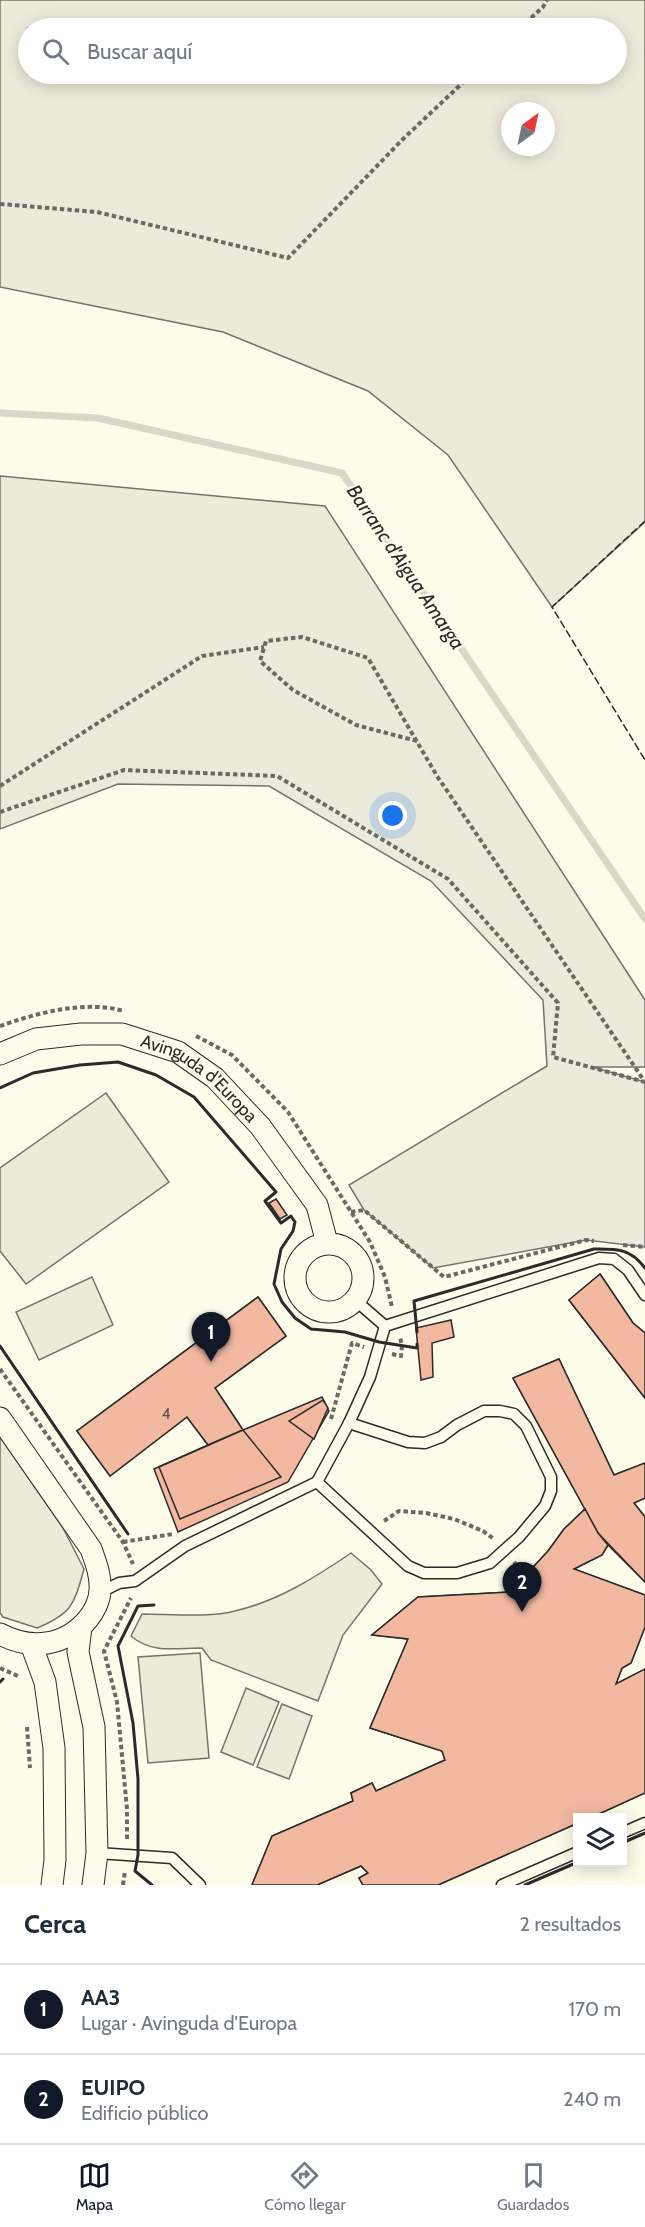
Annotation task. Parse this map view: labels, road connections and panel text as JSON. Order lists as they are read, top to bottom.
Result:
{
  "streets": {
    "street": ["Avinguda d'Europa"]
  },
  "water": ["Barranc d'Aigua Amarga"],
  "house_numbers": ["4"],
  "north": "top right",
  "page": {
    "search": "Buscar aquí",
    "pins": ["1", "2"],
    "heading": ["Cerca", "2 resultados"],
    "list": [
      {
        "mark": "1",
        "name": "AA3",
        "note": "Lugar · Avinguda d'Europa",
        "value": "170 m"
      },
      {
        "mark": "2",
        "name": "EUIPO",
        "note": "Edificio público",
        "value": "240 m"
      }
    ],
    "nav": ["Mapa", "Cómo llegar", "Guardados"]
  }
}
